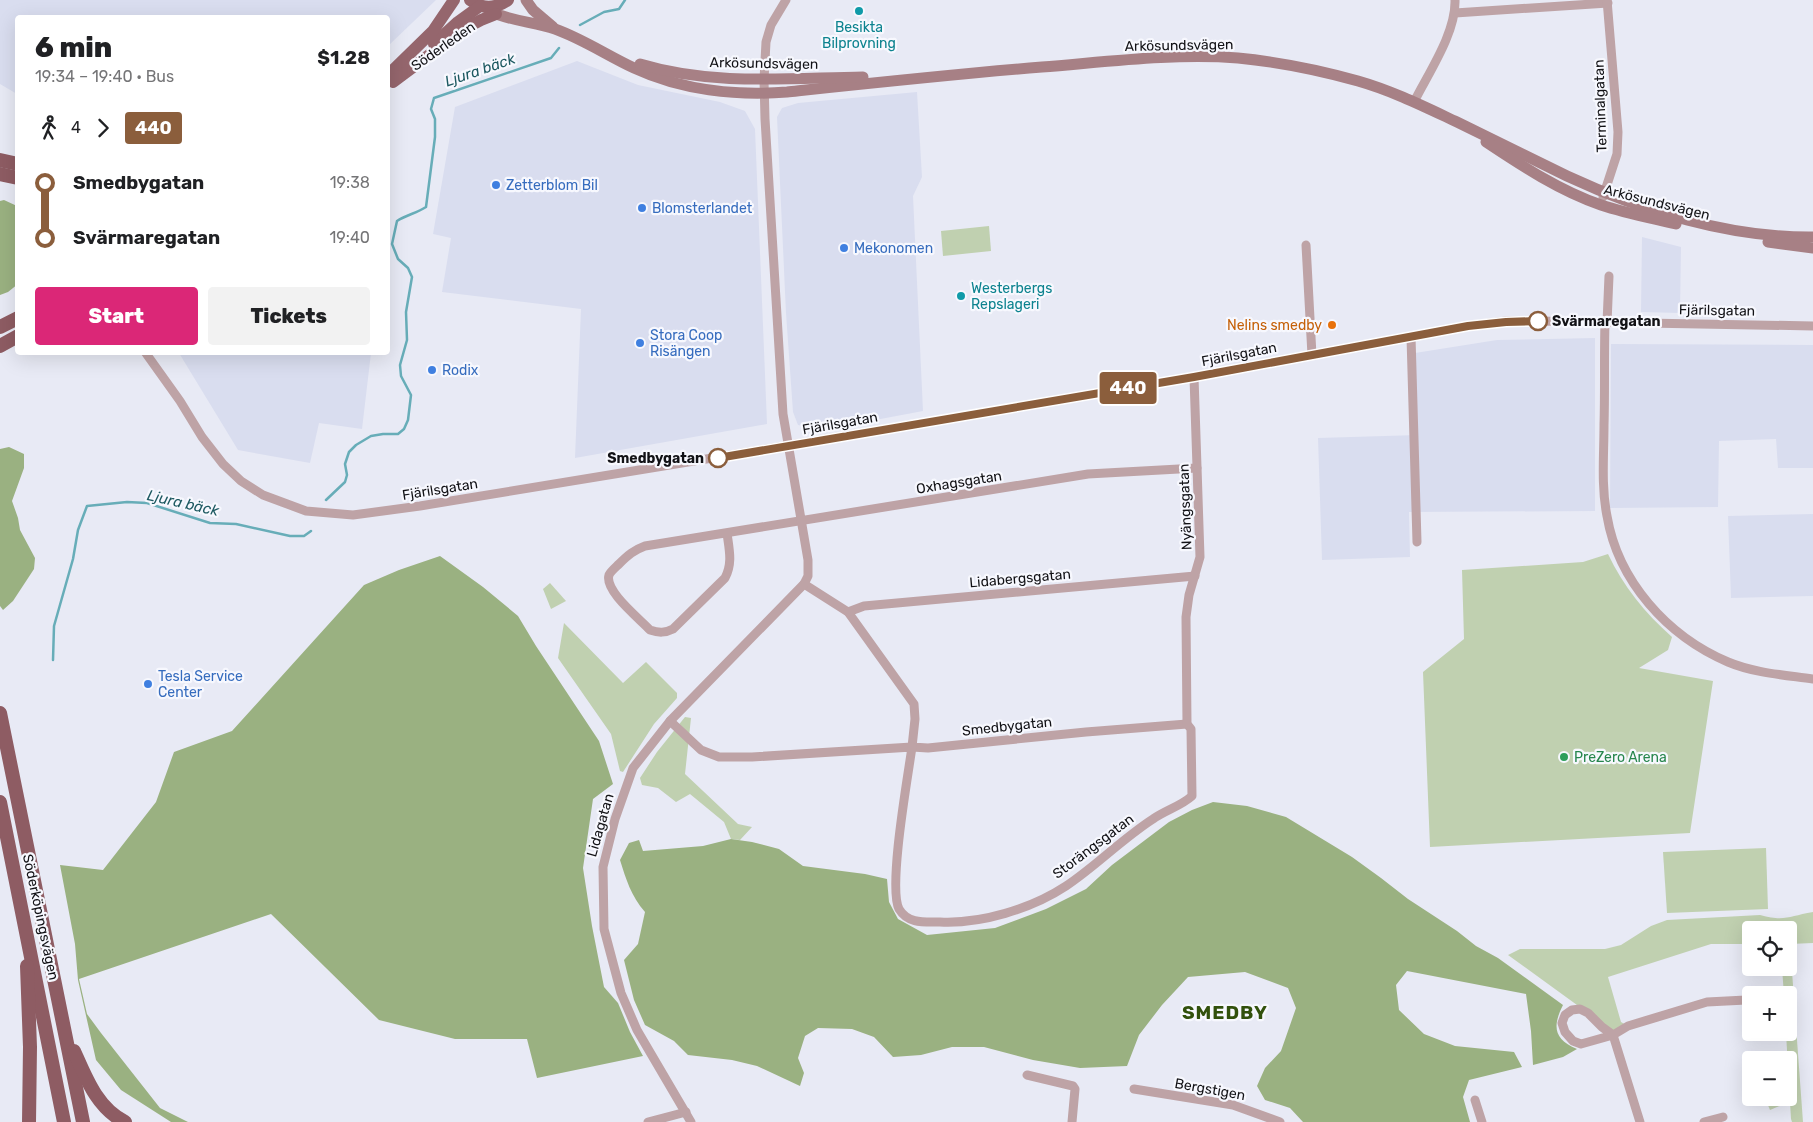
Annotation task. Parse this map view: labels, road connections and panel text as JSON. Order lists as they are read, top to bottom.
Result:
{
  "streets": {
    "highway": ["Söderköpingsvägen"],
    "main road": ["Arkösundsvägen", "Söderleden"],
    "street": [
      "Terminalgatan",
      "Fjärilsgatan",
      "Oxhagsgatan",
      "Nyängsgatan",
      "Lidabergsgatan",
      "Smedbygatan",
      "Lidagatan",
      "Storängsgatan",
      "Bergstigen"
    ]
  },
  "crossings": [
    ["Arkösundsvägen", "Söderleden"],
    ["Arkösundsvägen", "Terminalgatan"],
    ["Fjärilsgatan", "Nyängsgatan"],
    ["Oxhagsgatan", "Nyängsgatan"],
    ["Nyängsgatan", "Lidabergsgatan"],
    ["Nyängsgatan", "Smedbygatan"],
    ["Nyängsgatan", "Storängsgatan"],
    ["Smedbygatan", "Lidagatan"],
    ["Smedbygatan", "Storängsgatan"]
  ],
  "districts": ["SMEDBY"],
  "water": ["Ljura bäck"],
  "places": [
    "Besikta Bilprovning",
    "Zetterblom Bil",
    "Blomsterlandet",
    "Mekonomen",
    "Westerbergs Repslageri",
    "Svärmaregatan",
    "Nelins smedby",
    "Stora Coop Risängen",
    "Rodix",
    "Smedbygatan",
    "Tesla Service Center",
    "PreZero Arena"
  ],
  "lines": ["bus line 440"],
  "page": {
    "on_map": "440",
    "heading": ["6 min", "19:34 – 19:40 · Bus", "$1.28"],
    "legs": ["4", "440"],
    "list": [
      {
        "name": "Smedbygatan",
        "value": "19:38"
      },
      {
        "name": "Svärmaregatan",
        "value": "19:40"
      }
    ],
    "buttons": ["Start", "Tickets"],
    "map_buttons": ["+", "−"]
  }
}
